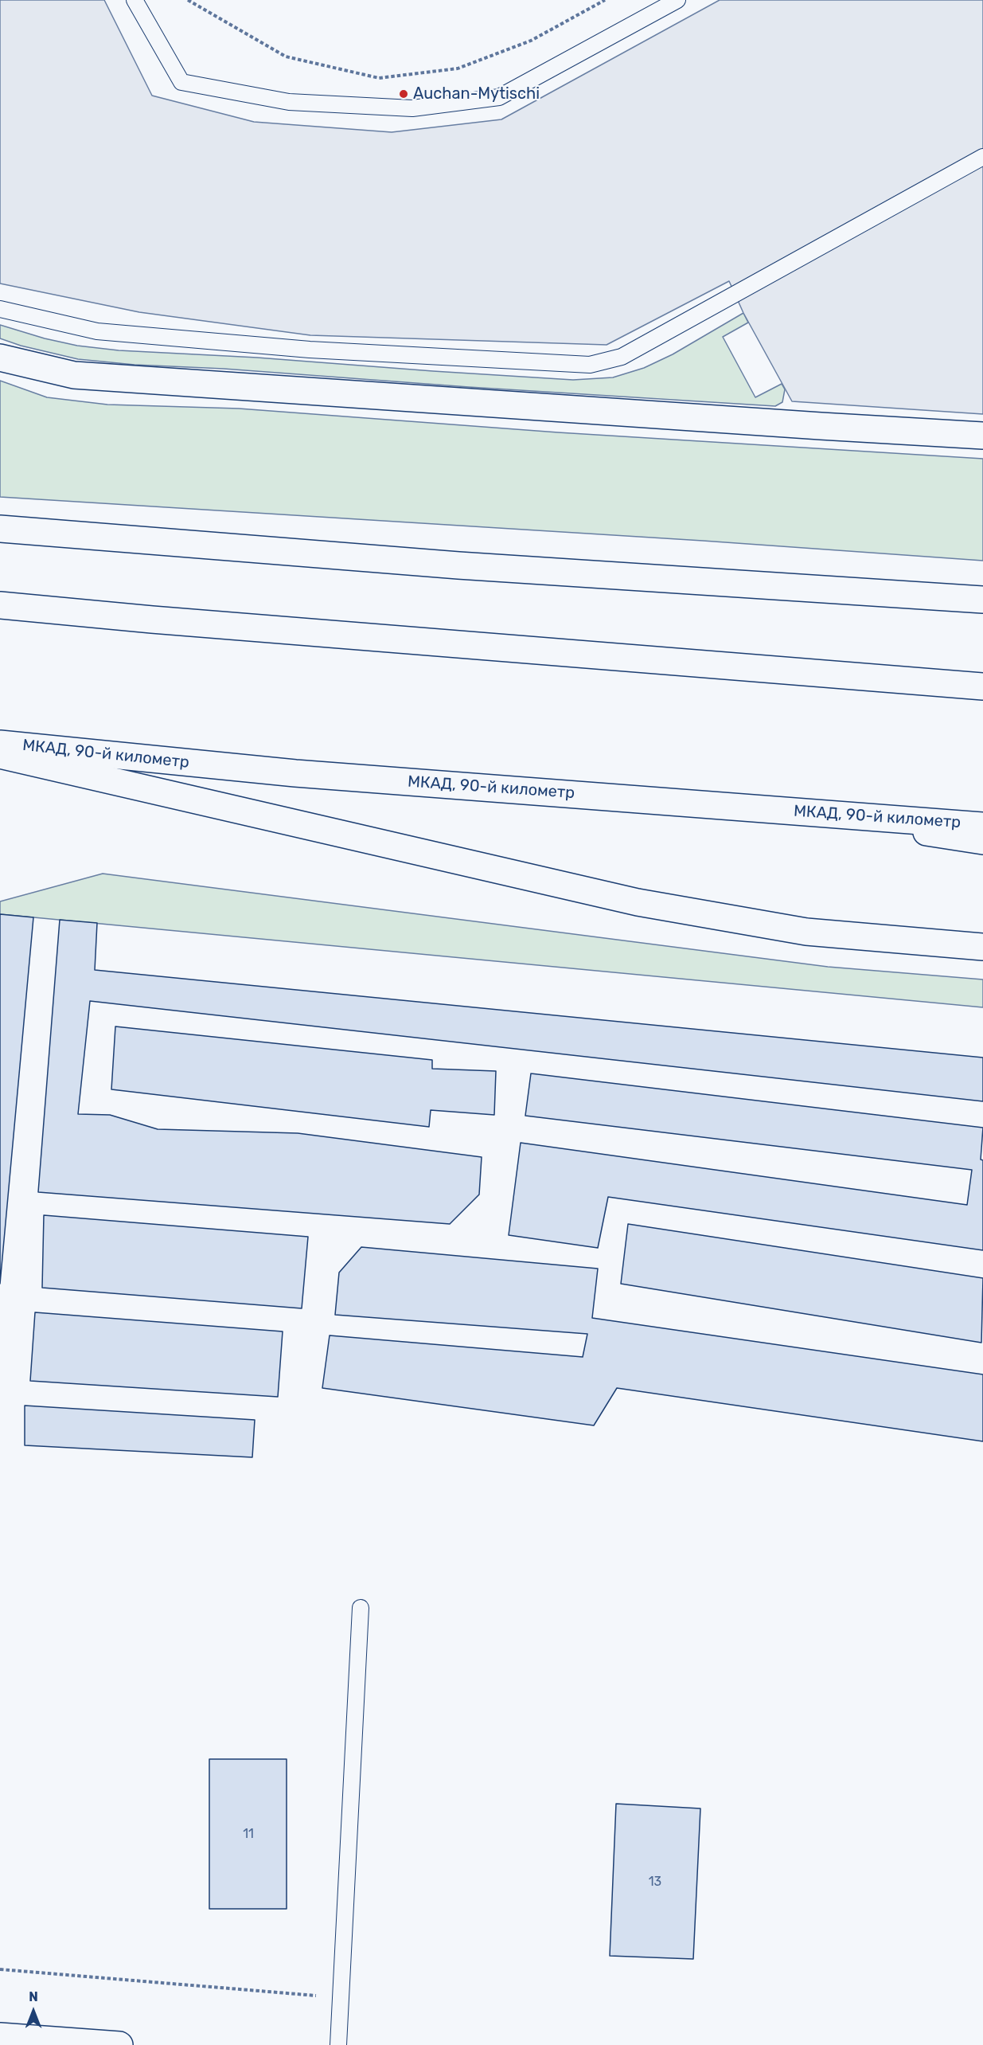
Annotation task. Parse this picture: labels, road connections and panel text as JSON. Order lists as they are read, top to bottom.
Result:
{
  "streets": {
    "main road": ["МКАД, 90-й километр"]
  },
  "places": ["Auchan-Mytischi"],
  "house_numbers": ["11", "13"],
  "north": "top"
}
